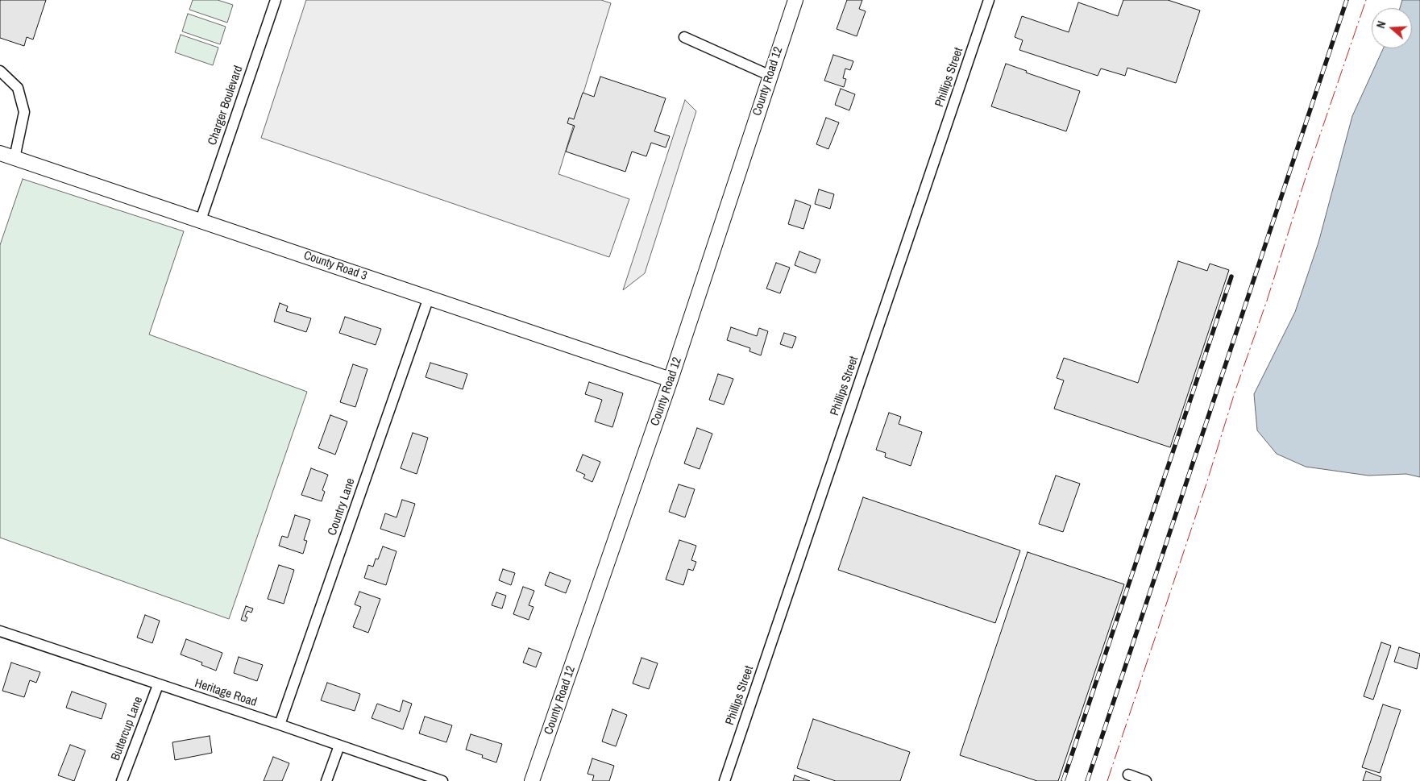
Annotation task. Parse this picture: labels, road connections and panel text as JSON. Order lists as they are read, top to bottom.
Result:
{
  "streets": {
    "main road": ["County Road 12", "County Road 3"],
    "street": [
      "Phillips Street",
      "Charger Boulevard",
      "Country Lane",
      "Heritage Road",
      "Buttercup Lane"
    ]
  },
  "crossings": [
    ["County Road 12", "County Road 3"],
    ["Charger Boulevard", "County Road 3"],
    ["County Road 3", "Country Lane"],
    ["Country Lane", "Heritage Road"],
    ["Heritage Road", "Buttercup Lane"]
  ],
  "north": "left"
}
